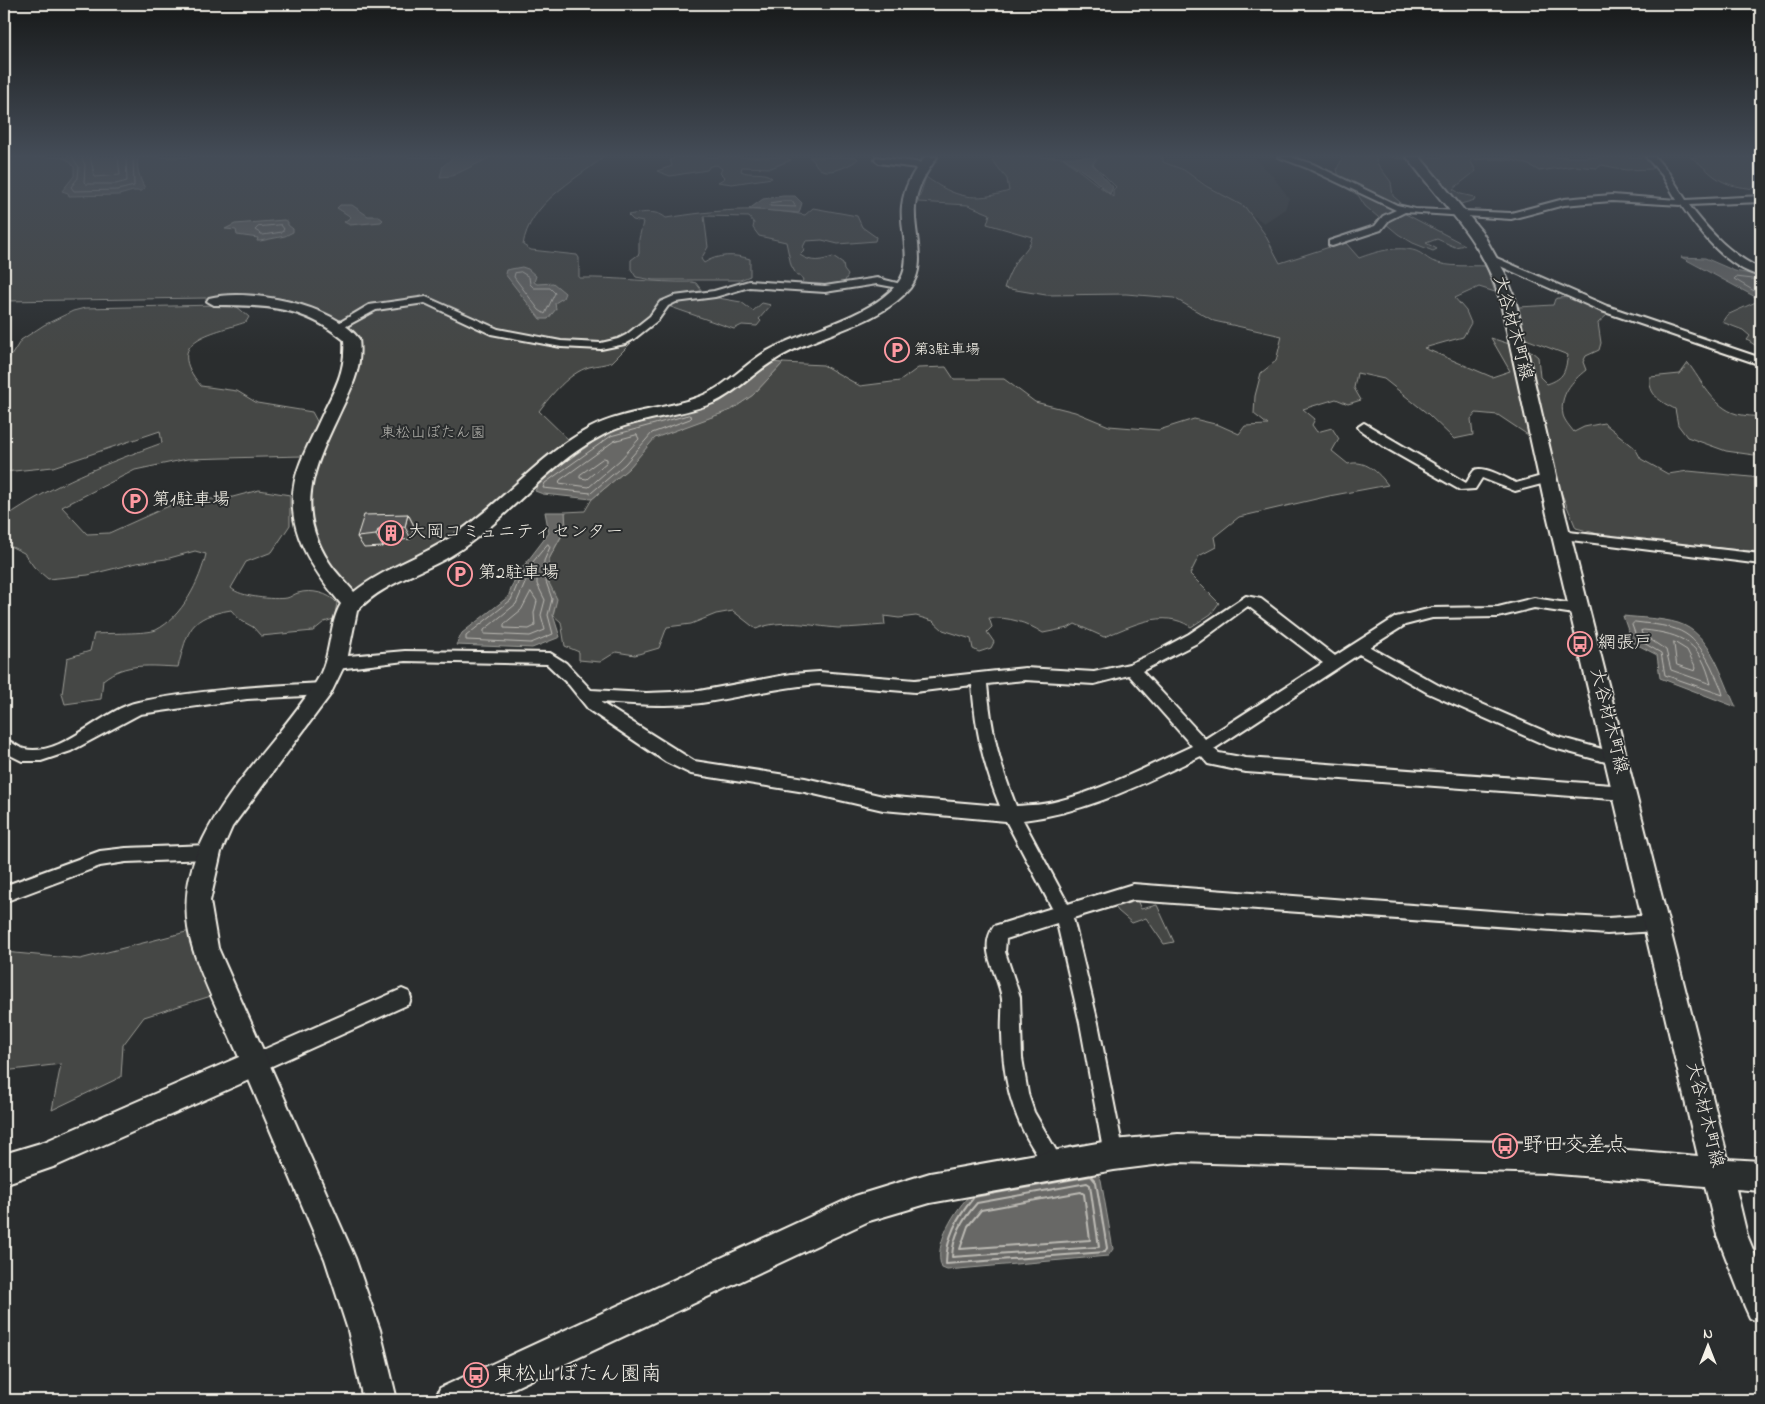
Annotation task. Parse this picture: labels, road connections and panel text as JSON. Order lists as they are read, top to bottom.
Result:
{
  "streets": {
    "street": ["大谷材木町線"]
  },
  "parks": ["東松山ぼたん園"],
  "places": {
    "parking": ["第3駐車場", "第1駐車場", "第2駐車場"],
    "building": ["大岡コミュニティセンター"],
    "bus stop": ["網張戸", "野田交差点", "東松山ぼたん園南"]
  },
  "north": "top"
}
